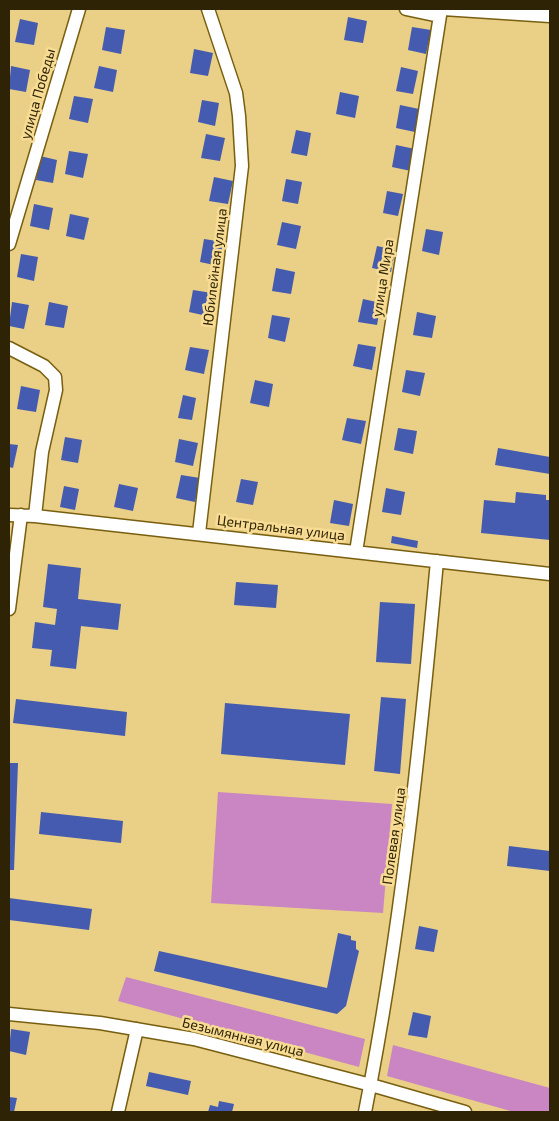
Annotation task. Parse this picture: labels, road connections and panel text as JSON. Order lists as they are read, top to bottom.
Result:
{
  "streets": {
    "street": [
      "улица Победы",
      "Юбилейная улица",
      "улица Мира",
      "Центральная улица",
      "Полевая улица",
      "Безымянная улица"
    ]
  },
  "crossings": [
    ["Юбилейная улица", "Центральная улица"],
    ["улица Мира", "Центральная улица"],
    ["Центральная улица", "Полевая улица"],
    ["Полевая улица", "Безымянная улица"]
  ]
}
